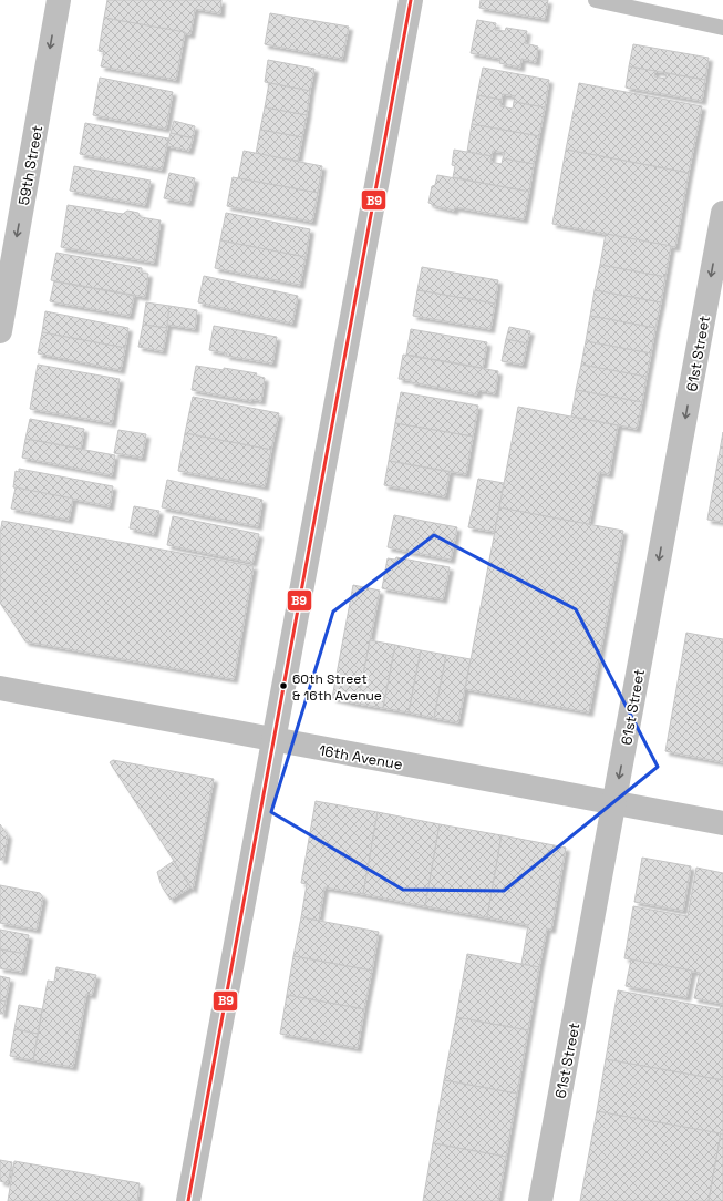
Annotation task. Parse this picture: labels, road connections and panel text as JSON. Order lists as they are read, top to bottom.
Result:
{
  "streets": {
    "street": ["59th Street", "61st Street", "16th Avenue"]
  },
  "crossings": [
    ["61st Street", "16th Avenue"]
  ],
  "one_way": ["59th Street", "61st Street"],
  "places": ["60th Street & 16th Avenue"],
  "lines": ["transit line B9"]
}
